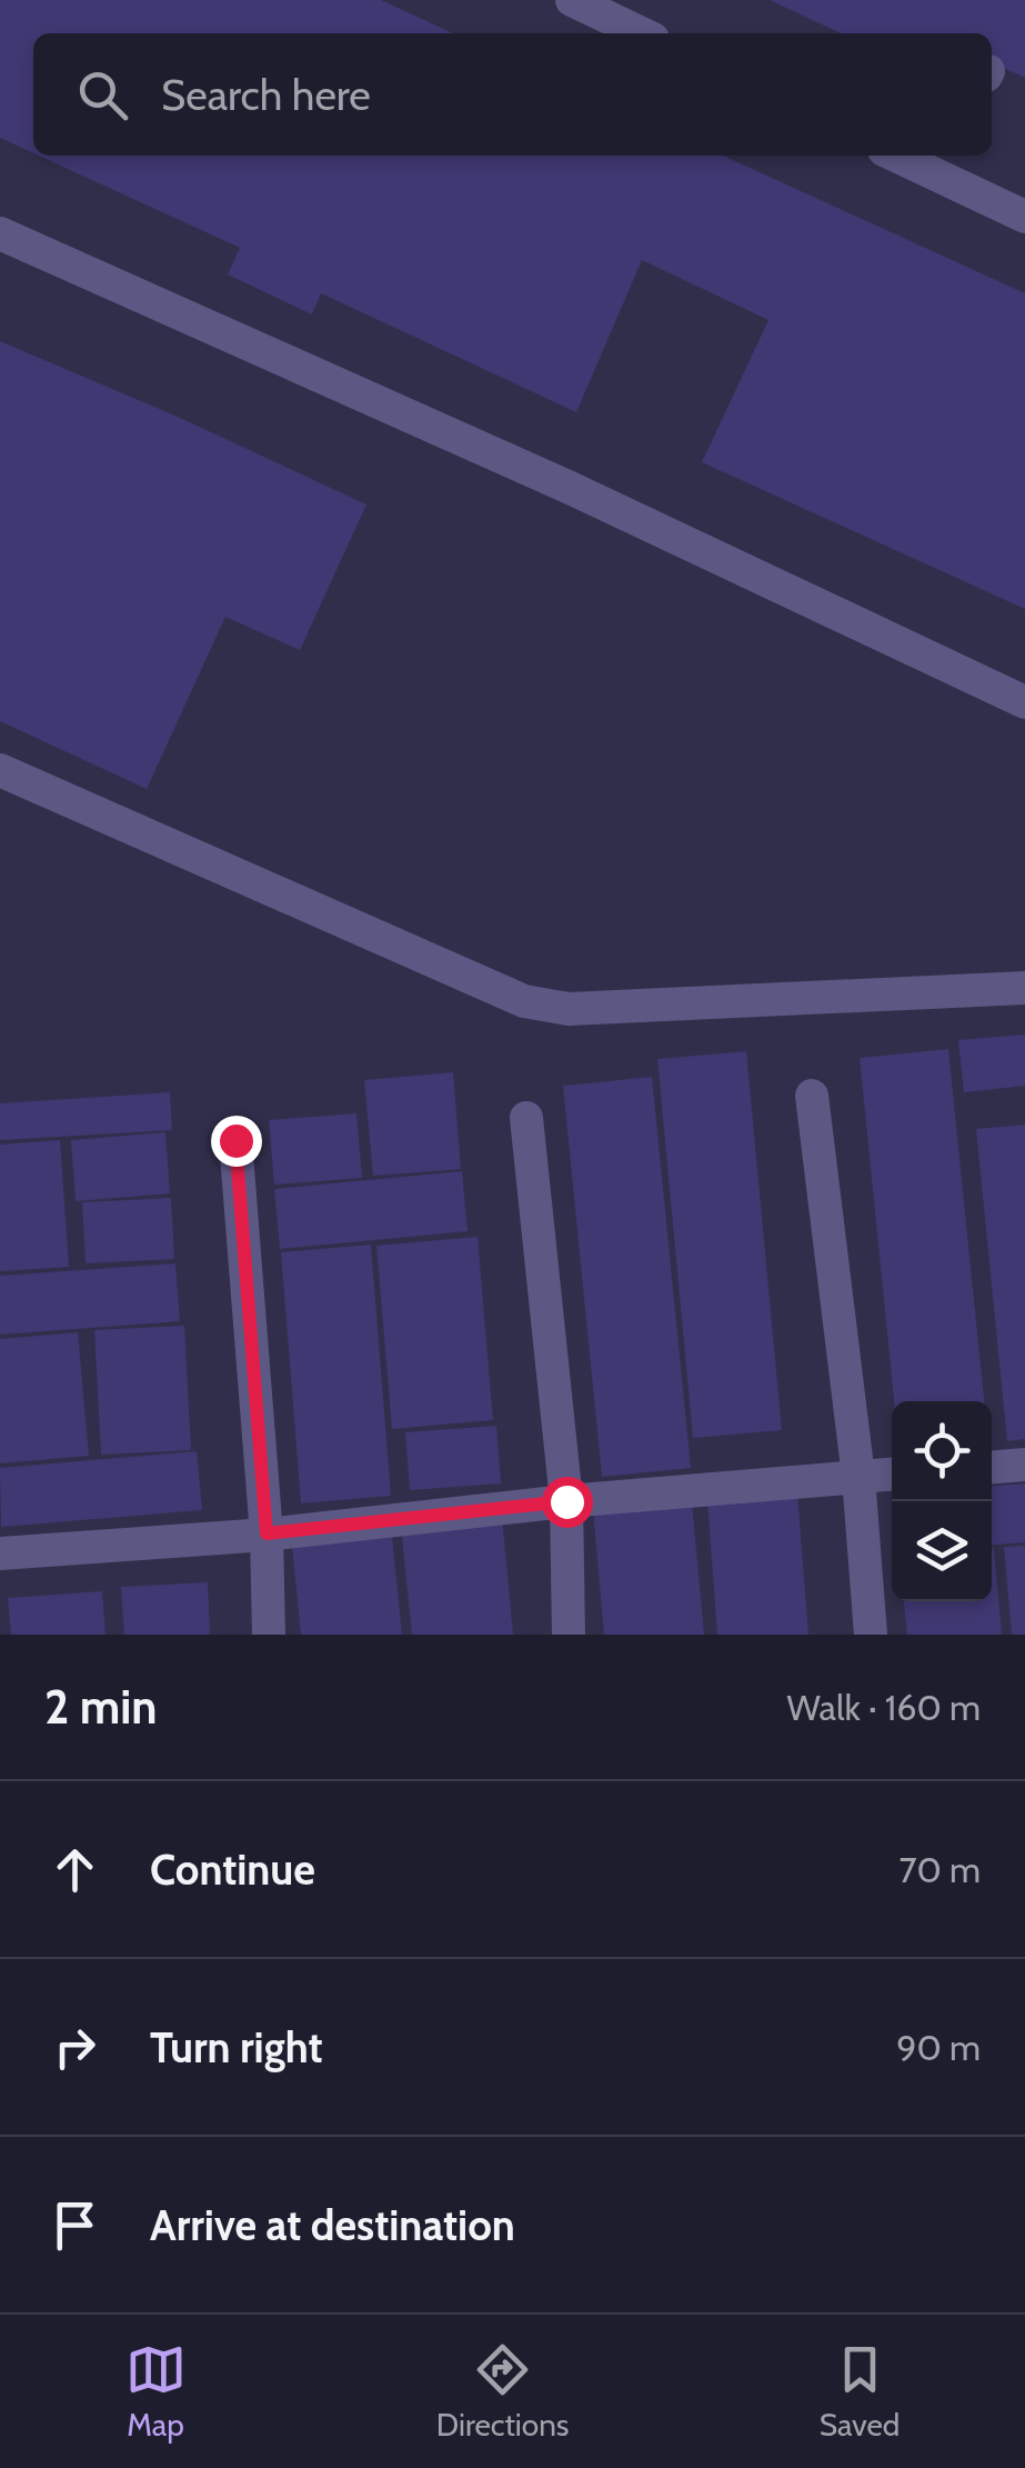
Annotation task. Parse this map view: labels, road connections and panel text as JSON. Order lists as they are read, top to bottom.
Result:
{
  "page": {
    "search": "Search here",
    "heading": ["2 min", "Walk · 160 m"],
    "list": [
      ["Continue", "70 m"],
      ["Turn right", "90 m"],
      "Arrive at destination"
    ],
    "nav": ["Map", "Directions", "Saved"]
  }
}
